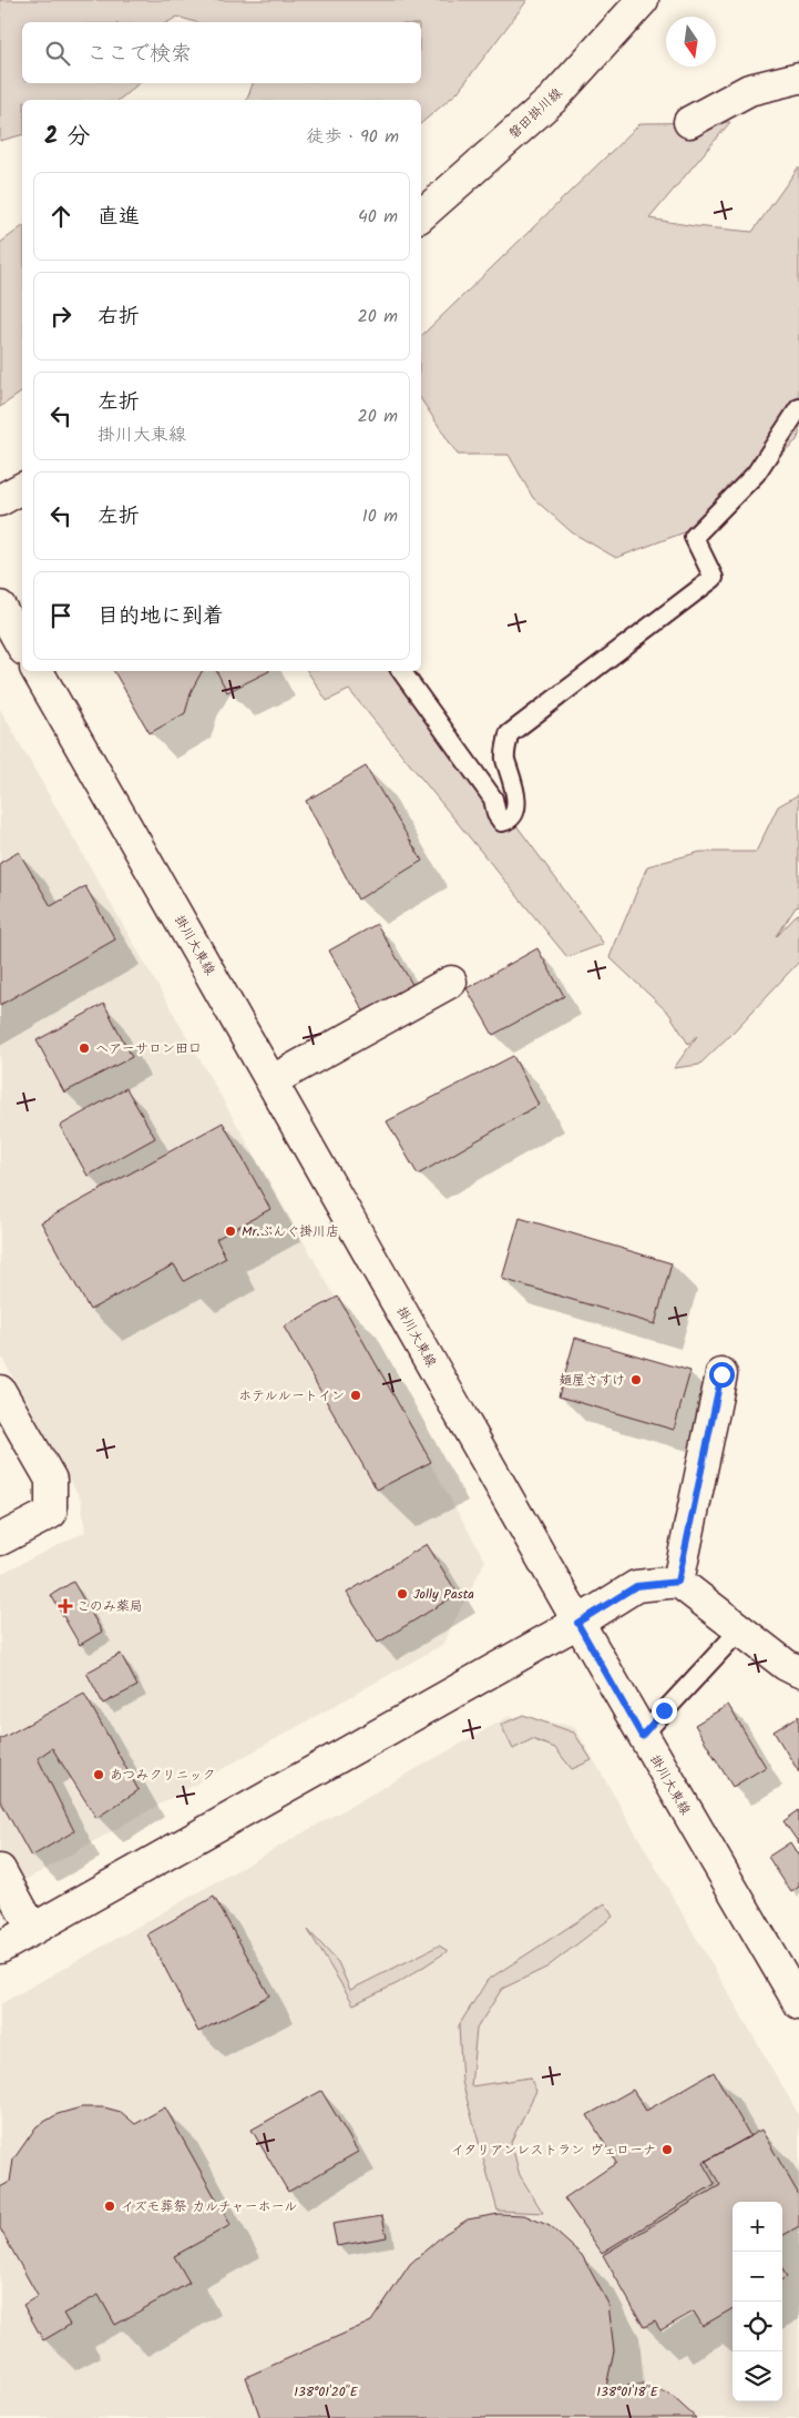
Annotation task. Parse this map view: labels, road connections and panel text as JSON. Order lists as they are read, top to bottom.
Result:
{
  "streets": {
    "main road": ["磐田掛川線", "掛川大東線"]
  },
  "places": {
    "other": [
      "ヘアーサロン田口",
      "Mr.ぶんぐ掛川店",
      "麺屋さすけ",
      "ホテルルートイン",
      "Jolly Pasta",
      "あつみクリニック",
      "イタリアンレストラン ヴェローナ",
      "イズモ葬祭 カルチャーホール"
    ],
    "health": ["このみ薬局"]
  },
  "north": "bottom",
  "page": {
    "search": "ここで検索",
    "heading": ["2 分", "徒歩 · 90 m"],
    "list": [
      ["直進", "40 m"],
      ["右折", "20 m"],
      ["左折", "掛川大東線", "20 m"],
      ["左折", "10 m"],
      "目的地に到着"
    ],
    "map_buttons": ["+", "−"]
  },
  "coordinates": ["138°01'20\"E", "138°01'18\"E"]
}
